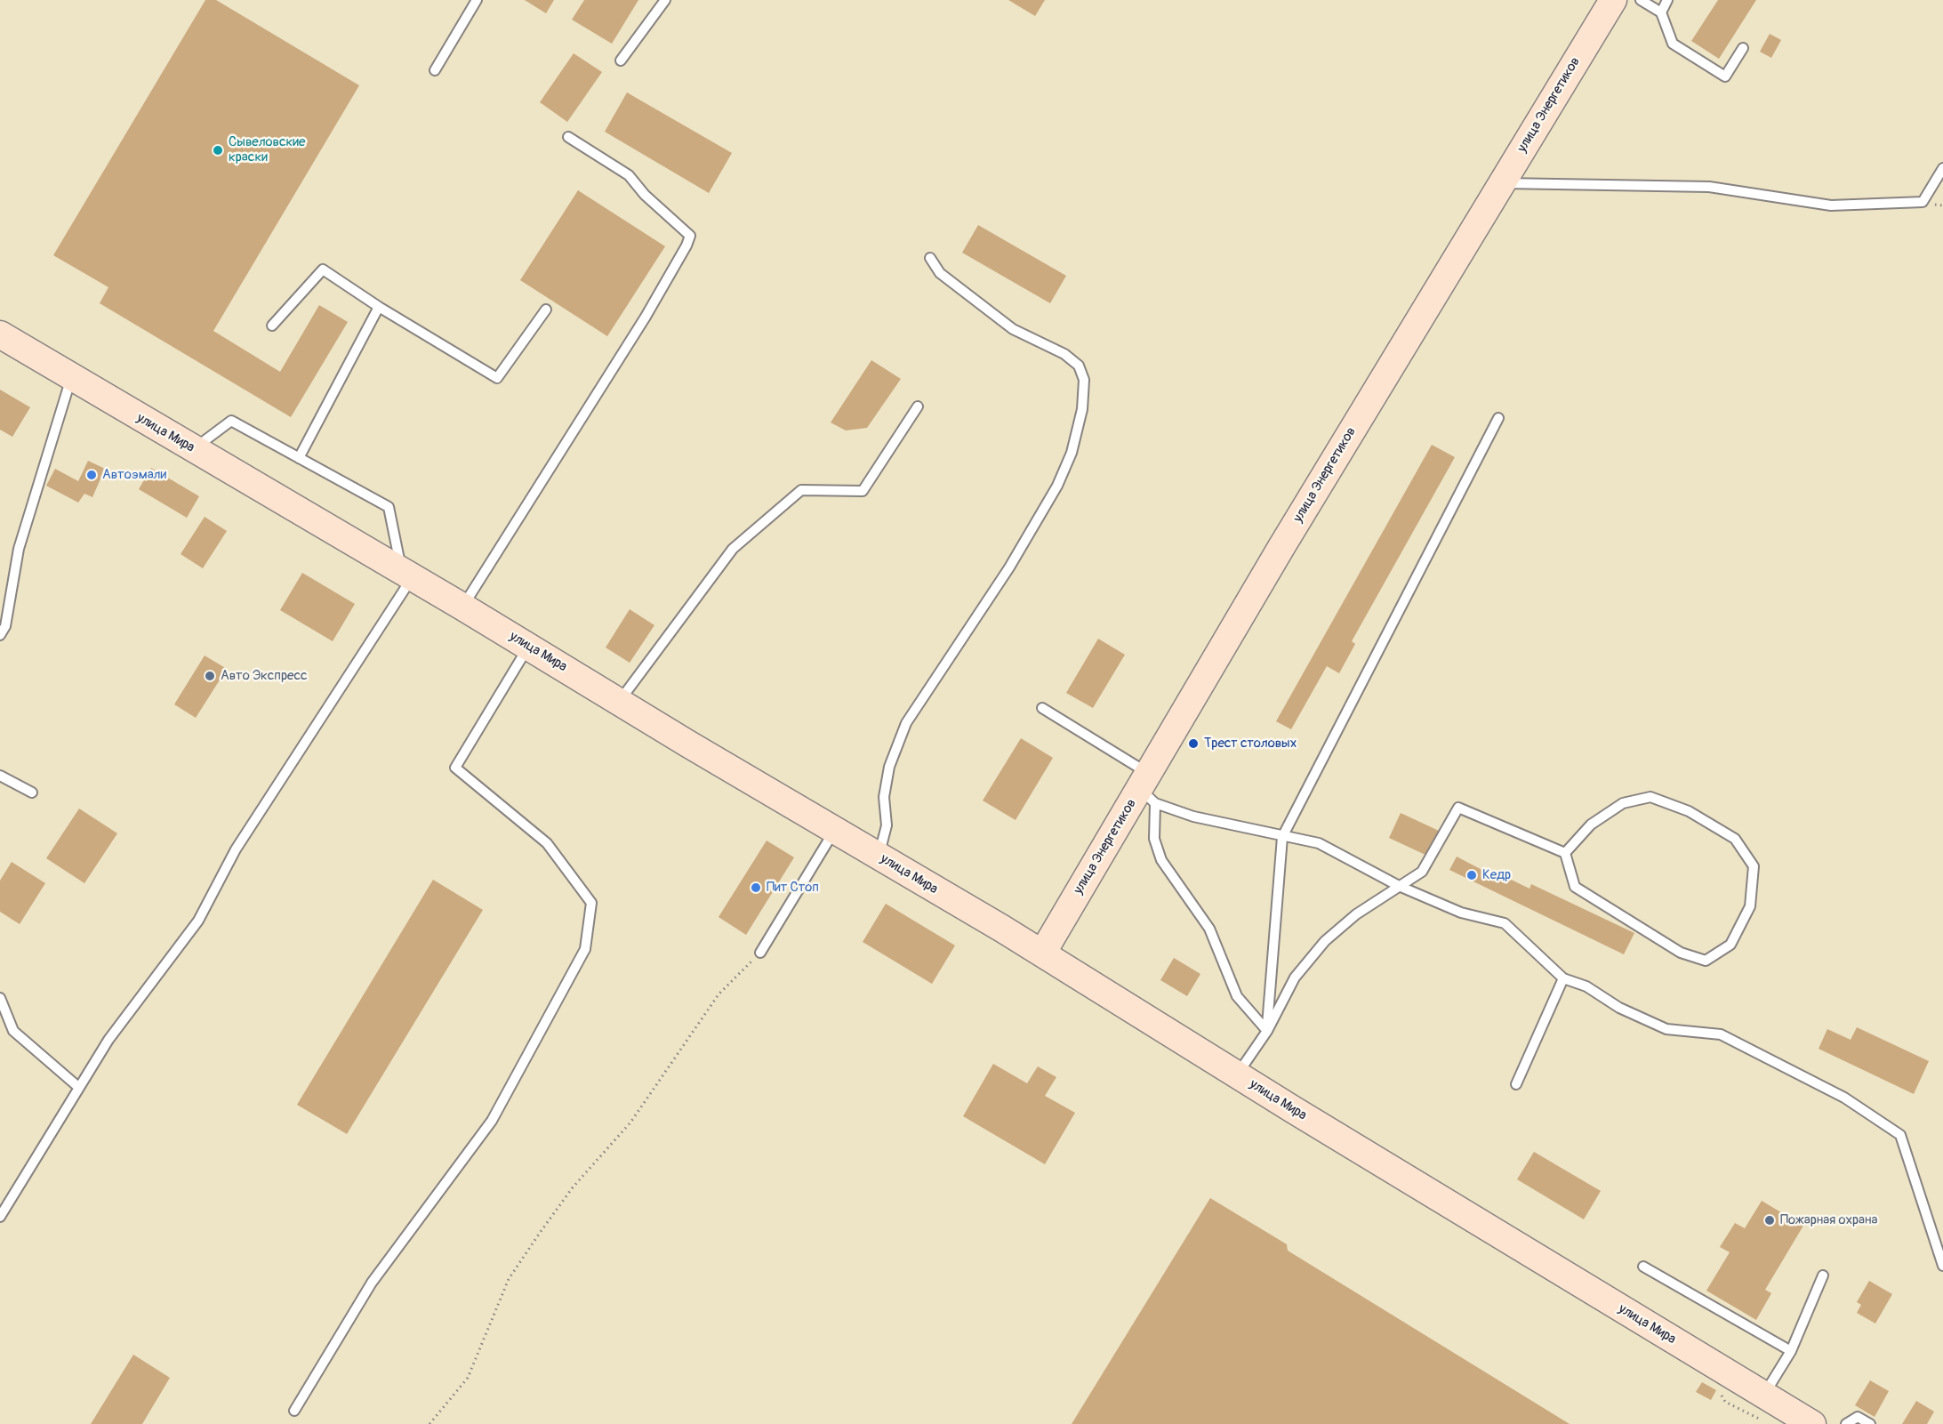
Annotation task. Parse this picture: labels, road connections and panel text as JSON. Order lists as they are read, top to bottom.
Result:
{
  "streets": {
    "main road": ["улица Энергетиков", "улица Мира"]
  },
  "crossings": [
    ["улица Энергетиков", "улица Мира"]
  ],
  "places": [
    "Сывеловские краски",
    "Автоэмали",
    "Авто Экспресс",
    "Трест столовых",
    "Кедр",
    "Пит Стоп",
    "Пожарная охрана"
  ]
}
